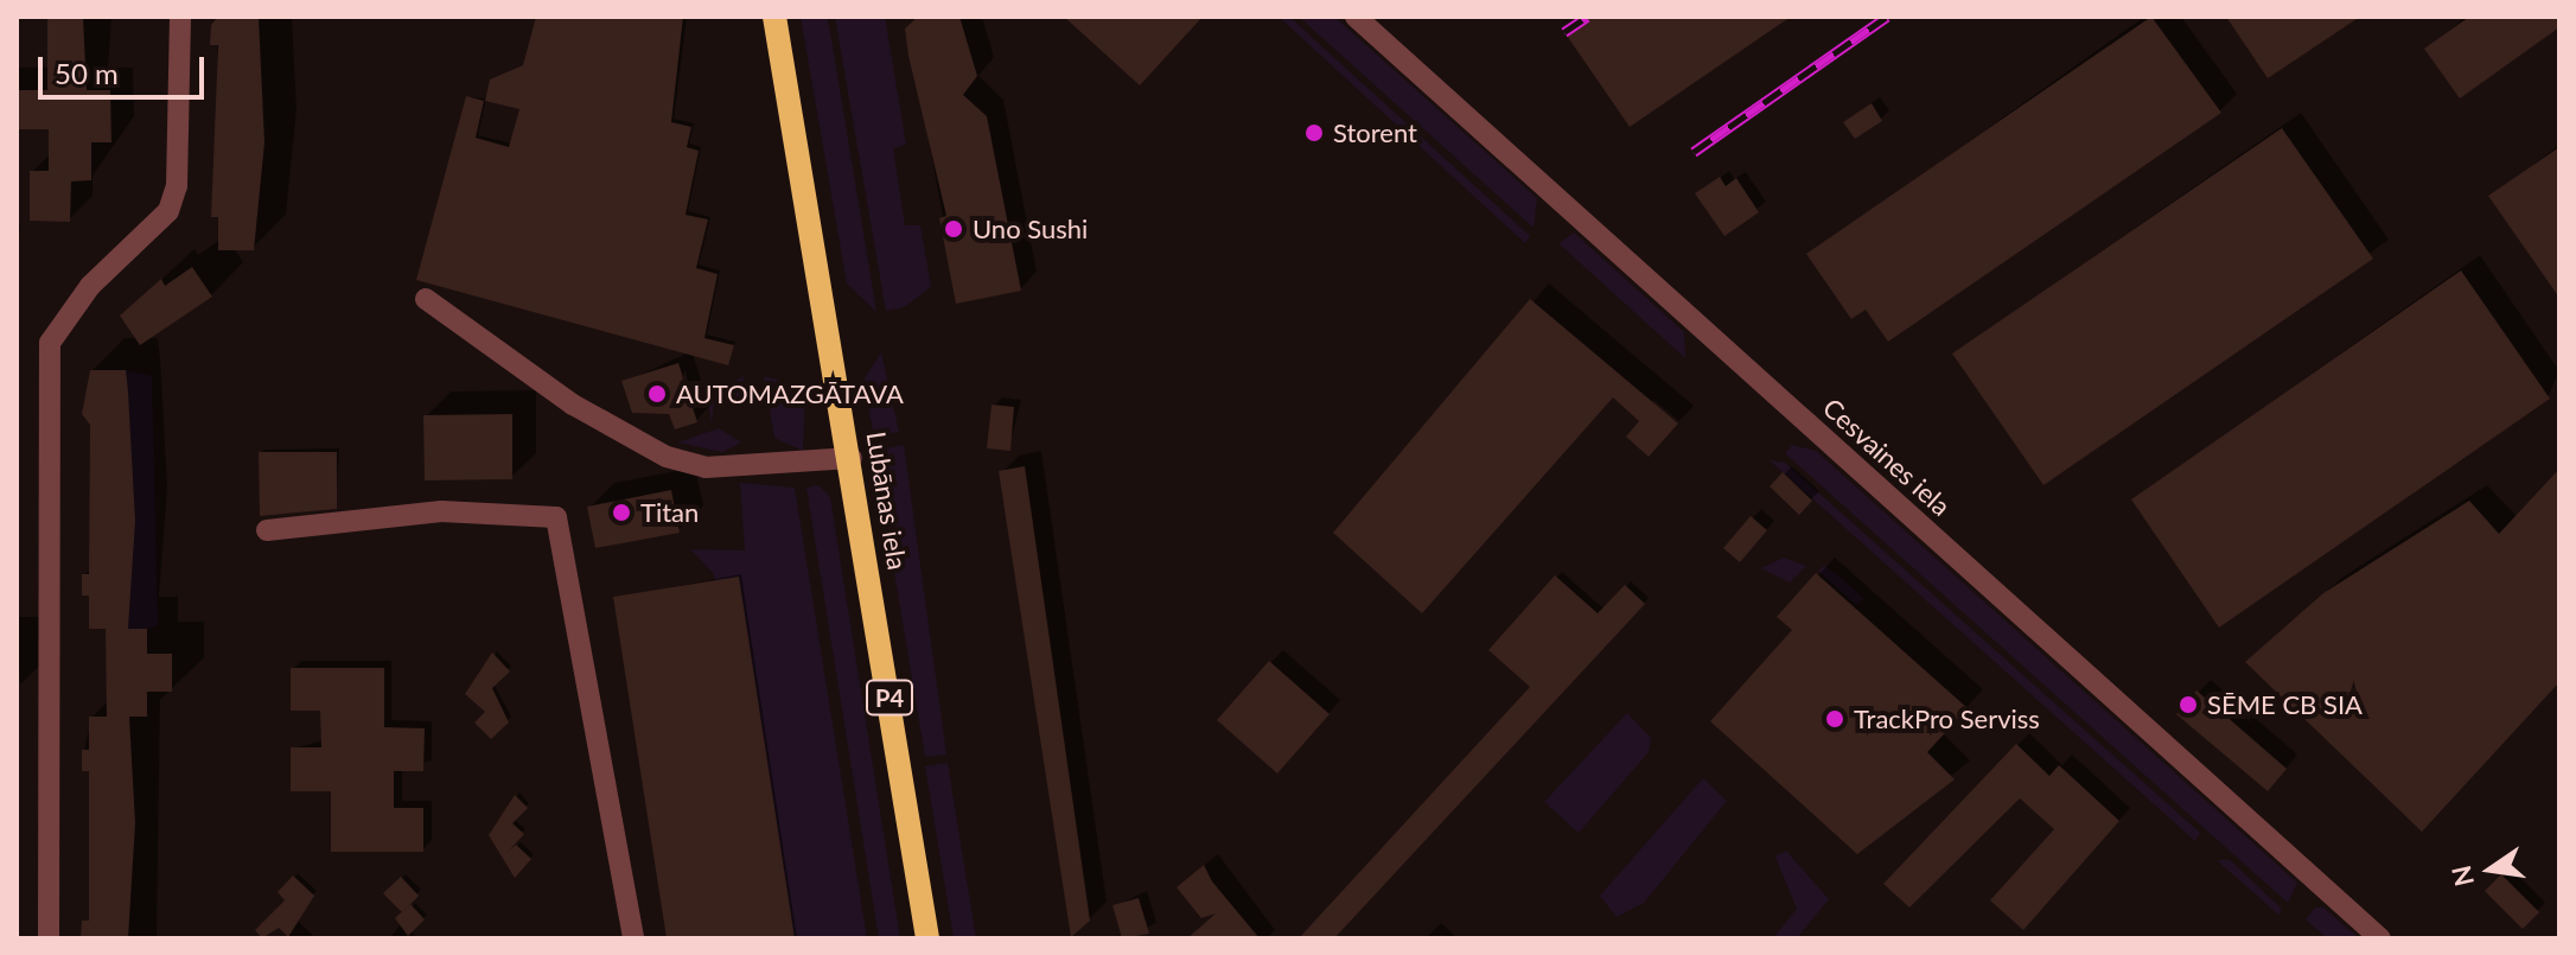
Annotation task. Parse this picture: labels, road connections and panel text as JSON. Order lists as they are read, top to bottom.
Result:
{
  "streets": {
    "main road": ["Lubānas iela", "P4"],
    "street": ["Cesvaines iela"]
  },
  "places": [
    "Storent",
    "Uno Sushi",
    "AUTOMAZGĀTAVA",
    "Titan",
    "SĒME CB SIA",
    "TrackPro Serviss"
  ],
  "scale_bar": "50 m",
  "north": "left"
}
